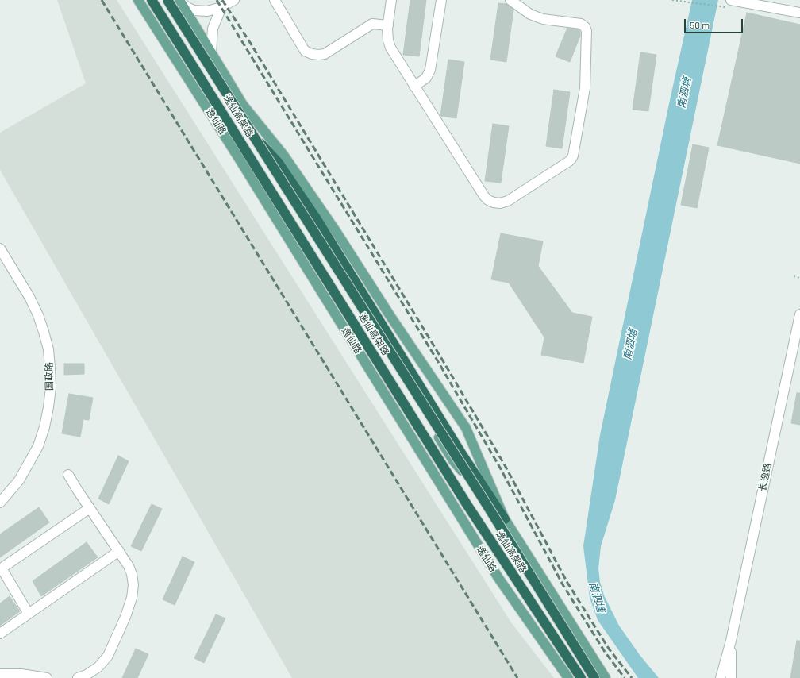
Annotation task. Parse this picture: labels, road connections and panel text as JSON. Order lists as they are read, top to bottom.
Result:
{
  "streets": {
    "highway": ["逸仙高架路"],
    "main road": ["逸仙路"],
    "street": ["国政路", "长逸路"]
  },
  "water": ["南泗塘"],
  "scale_bar": "50 m"
}
